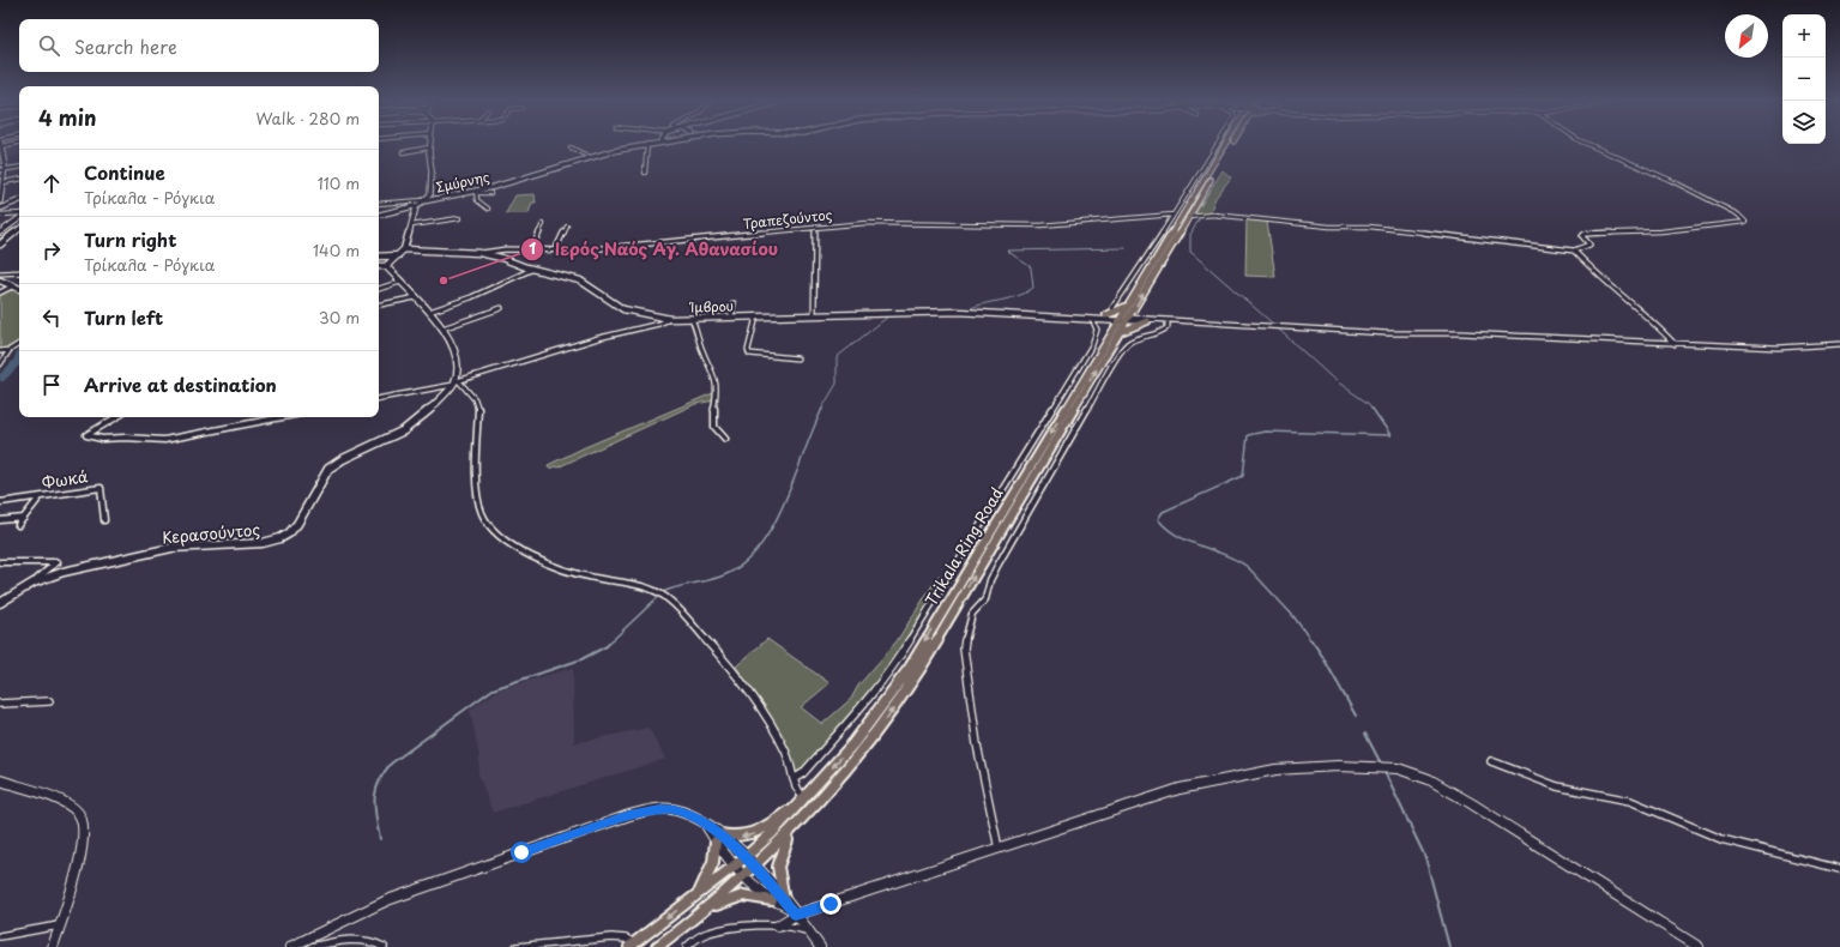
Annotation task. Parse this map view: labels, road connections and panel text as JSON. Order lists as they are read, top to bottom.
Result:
{
  "streets": {
    "main road": ["Trikala Ring Road"],
    "street": [
      "Σμύρνης",
      "Τραπεζούντος",
      "Ίμβρου",
      "Φωκά",
      "Κερασούντος"
    ]
  },
  "crossings": [
    ["Τραπεζούντος", "Ίμβρου"]
  ],
  "places": ["Ιερός Ναός Αγ. Αθανασίου"],
  "north": "bottom left",
  "page": {
    "map_buttons": ["+", "−"],
    "search": "Search here",
    "heading": ["4 min", "Walk · 280 m"],
    "list": [
      ["Continue", "Τρίκαλα - Ρόγκια", "110 m"],
      ["Turn right", "Τρίκαλα - Ρόγκια", "140 m"],
      ["Turn left", "30 m"],
      "Arrive at destination"
    ]
  }
}
